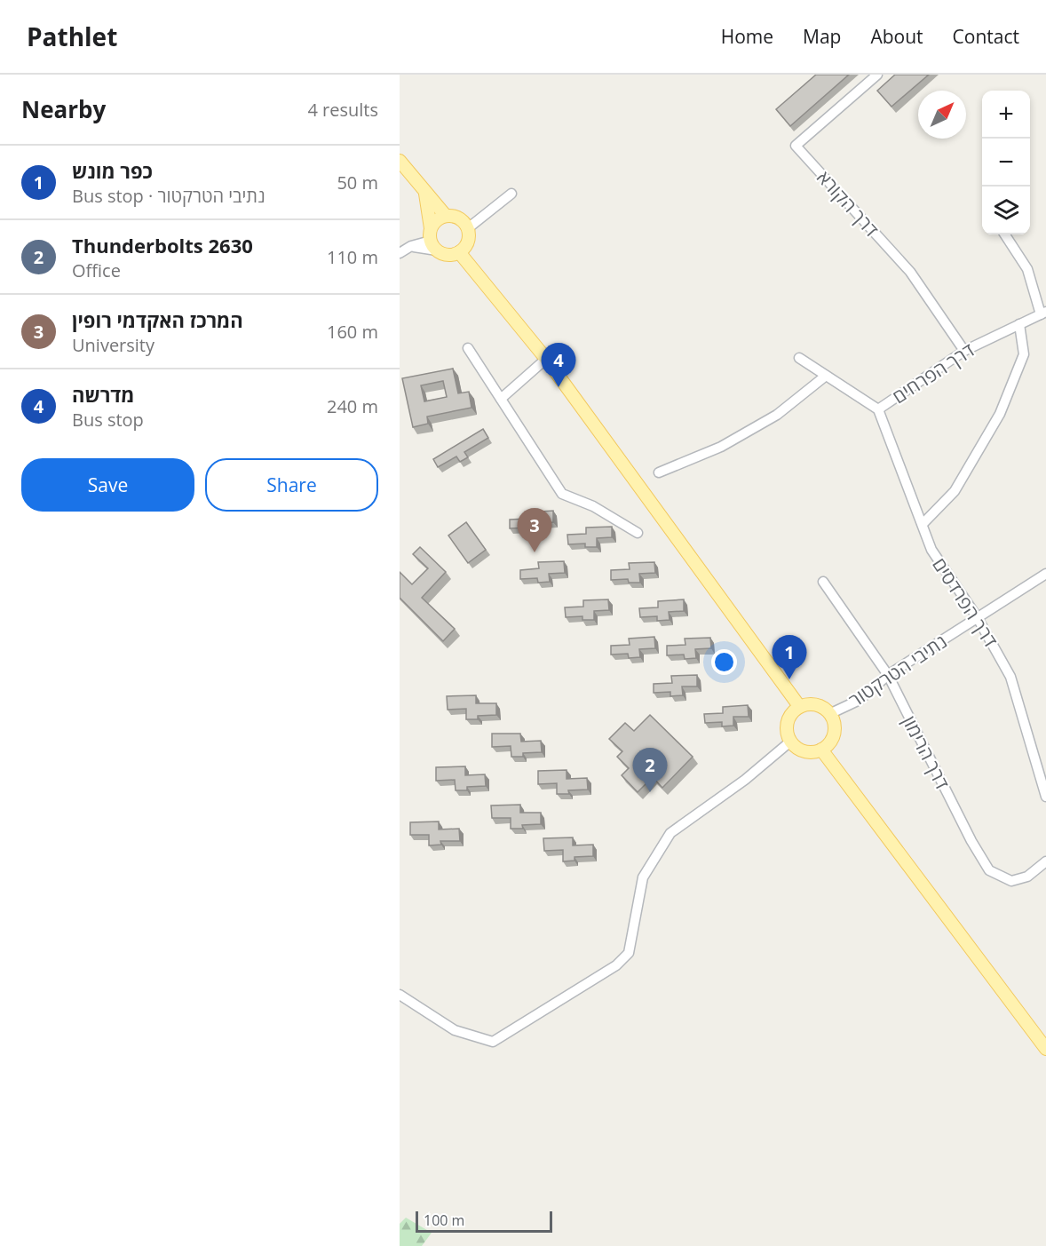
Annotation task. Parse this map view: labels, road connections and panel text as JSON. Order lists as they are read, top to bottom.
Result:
{
  "streets": {
    "street": [
      "דרך הקורא",
      "דרך הפרחים",
      "דרך הפרדסים",
      "נתיבי הטרקטור",
      "דרך הרימון"
    ]
  },
  "crossings": [
    ["דרך הקורא", "דרך הפרחים"],
    ["דרך הפרחים", "דרך הפרדסים"],
    ["דרך הפרדסים", "נתיבי הטרקטור"],
    ["נתיבי הטרקטור", "דרך הרימון"]
  ],
  "scale_bar": "100 m",
  "north": "top right",
  "page": {
    "header": "Pathlet",
    "nav": [
      "Home",
      "Map",
      "About",
      "Contact"
    ],
    "heading": ["Nearby", "4 results"],
    "map_buttons": ["+", "−"],
    "list": [
      {
        "mark": "1",
        "name": "כפר מונש",
        "note": "Bus stop · נתיבי הטרקטור",
        "value": "50 m"
      },
      {
        "mark": "2",
        "name": "Thunderbolts 2630",
        "note": "Office",
        "value": "110 m"
      },
      {
        "mark": "3",
        "name": "המרכז האקדמי רופין",
        "note": "University",
        "value": "160 m"
      },
      {
        "mark": "4",
        "name": "מדרשה",
        "note": "Bus stop",
        "value": "240 m"
      }
    ],
    "pins": [
      "4",
      "3",
      "1",
      "2"
    ],
    "buttons": ["Save", "Share"],
    "scale": "100 m"
  }
}
